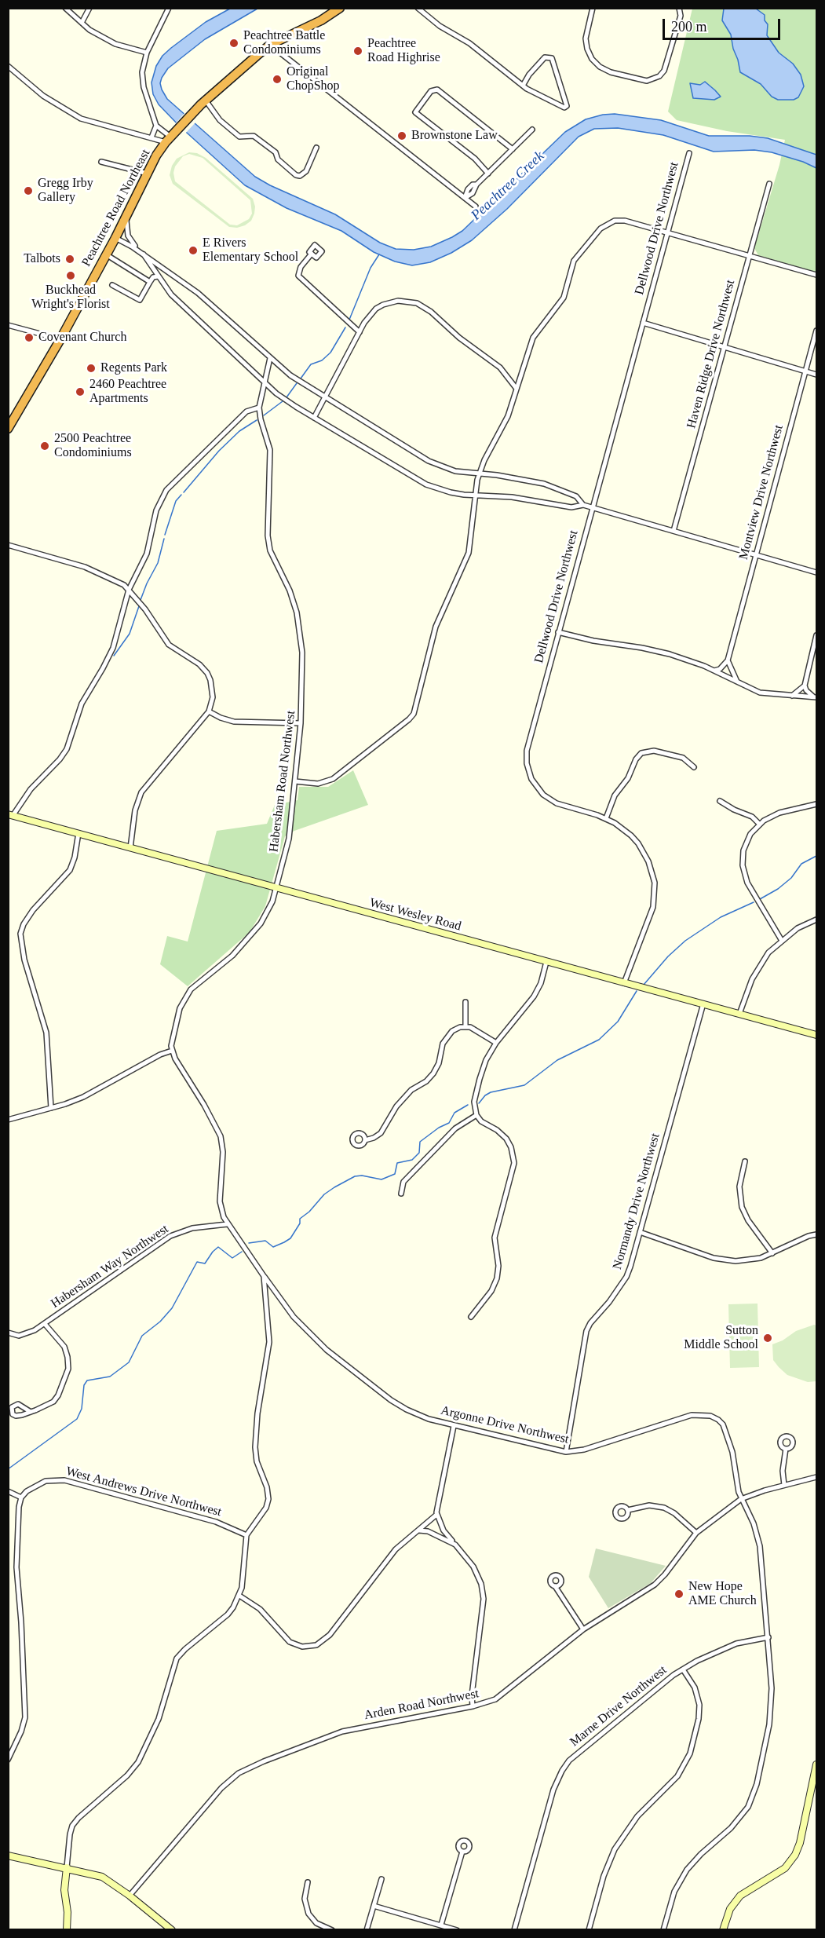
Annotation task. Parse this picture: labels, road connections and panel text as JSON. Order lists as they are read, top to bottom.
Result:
{
  "streets": {
    "highway": ["Peachtree Road Northeast"],
    "street": [
      "Dellwood Drive Northwest",
      "Haven Ridge Drive Northwest",
      "Montview Drive Northwest",
      "Habersham Road Northwest",
      "West Wesley Road",
      "Normandy Drive Northwest",
      "Habersham Way Northwest",
      "Argonne Drive Northwest",
      "West Andrews Drive Northwest",
      "Arden Road Northwest",
      "Marne Drive Northwest"
    ]
  },
  "crossings": [
    ["Dellwood Drive Northwest", "West Wesley Road"],
    ["Habersham Road Northwest", "West Wesley Road"],
    ["West Wesley Road", "Normandy Drive Northwest"],
    ["Normandy Drive Northwest", "Argonne Drive Northwest"],
    ["Argonne Drive Northwest", "Arden Road Northwest"],
    ["Argonne Drive Northwest", "Marne Drive Northwest"]
  ],
  "water": ["Peachtree Creek"],
  "places": [
    "Peachtree Battle Condominiums",
    "Peachtree Road Highrise",
    "Original ChopShop",
    "Brownstone Law",
    "Gregg Irby Gallery",
    "E Rivers Elementary School",
    "Talbots",
    "Buckhead Wright's Florist",
    "Covenant Church",
    "Regents Park",
    "2460 Peachtree Apartments",
    "2500 Peachtree Condominiums",
    "Sutton Middle School",
    "New Hope AME Church"
  ],
  "scale_bar": "200 m"
}
